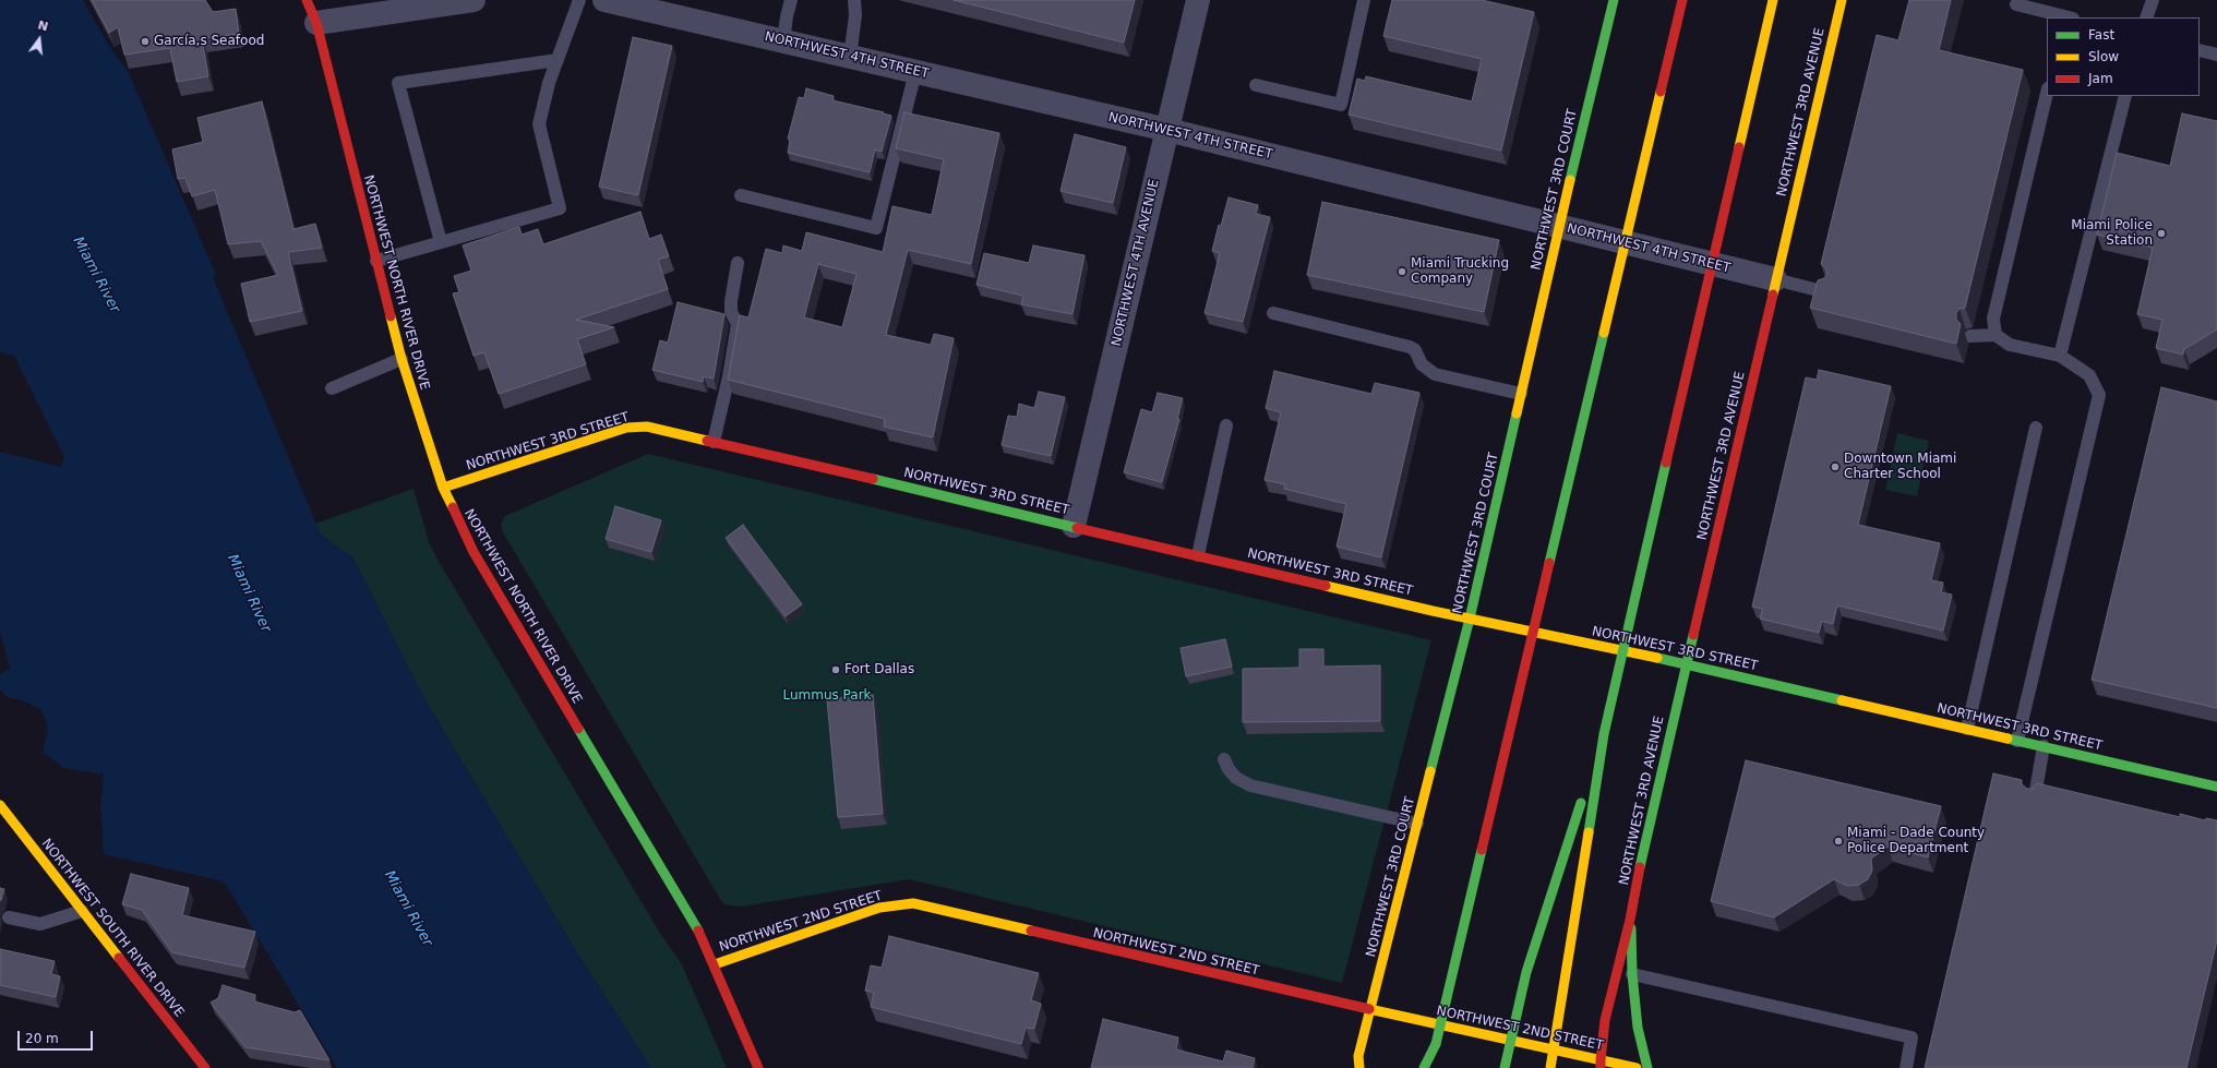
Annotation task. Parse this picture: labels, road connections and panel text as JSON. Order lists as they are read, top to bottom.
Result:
{
  "streets": {
    "main road": [
      "NORTHWEST 3RD AVENUE",
      "NORTHWEST 3RD COURT",
      "NORTHWEST NORTH RIVER DRIVE",
      "NORTHWEST 3RD STREET",
      "NORTHWEST 2ND STREET",
      "NORTHWEST SOUTH RIVER DRIVE"
    ],
    "street": ["NORTHWEST 4TH STREET", "NORTHWEST 4TH AVENUE"]
  },
  "crossings": [
    ["NORTHWEST 4TH STREET", "NORTHWEST 3RD AVENUE"],
    ["NORTHWEST 4TH STREET", "NORTHWEST 3RD COURT"],
    ["NORTHWEST 4TH STREET", "NORTHWEST 4TH AVENUE"],
    ["NORTHWEST 3RD AVENUE", "NORTHWEST 3RD STREET"],
    ["NORTHWEST 3RD AVENUE", "NORTHWEST 2ND STREET"],
    ["NORTHWEST 3RD COURT", "NORTHWEST 3RD STREET"],
    ["NORTHWEST 3RD COURT", "NORTHWEST 2ND STREET"],
    ["NORTHWEST 4TH AVENUE", "NORTHWEST 3RD STREET"],
    ["NORTHWEST NORTH RIVER DRIVE", "NORTHWEST 3RD STREET"],
    ["NORTHWEST NORTH RIVER DRIVE", "NORTHWEST 2ND STREET"]
  ],
  "water": ["Miami River"],
  "parks": ["Lummus Park"],
  "places": [
    "García,s Seafood",
    "Miami Police Station",
    "Miami Trucking Company",
    "Downtown Miami Charter School",
    "Fort Dallas",
    "Miami - Dade County Police Department"
  ],
  "legend": ["Fast", "Slow", "Jam"],
  "scale_bar": "20 m",
  "north": "top"
}
